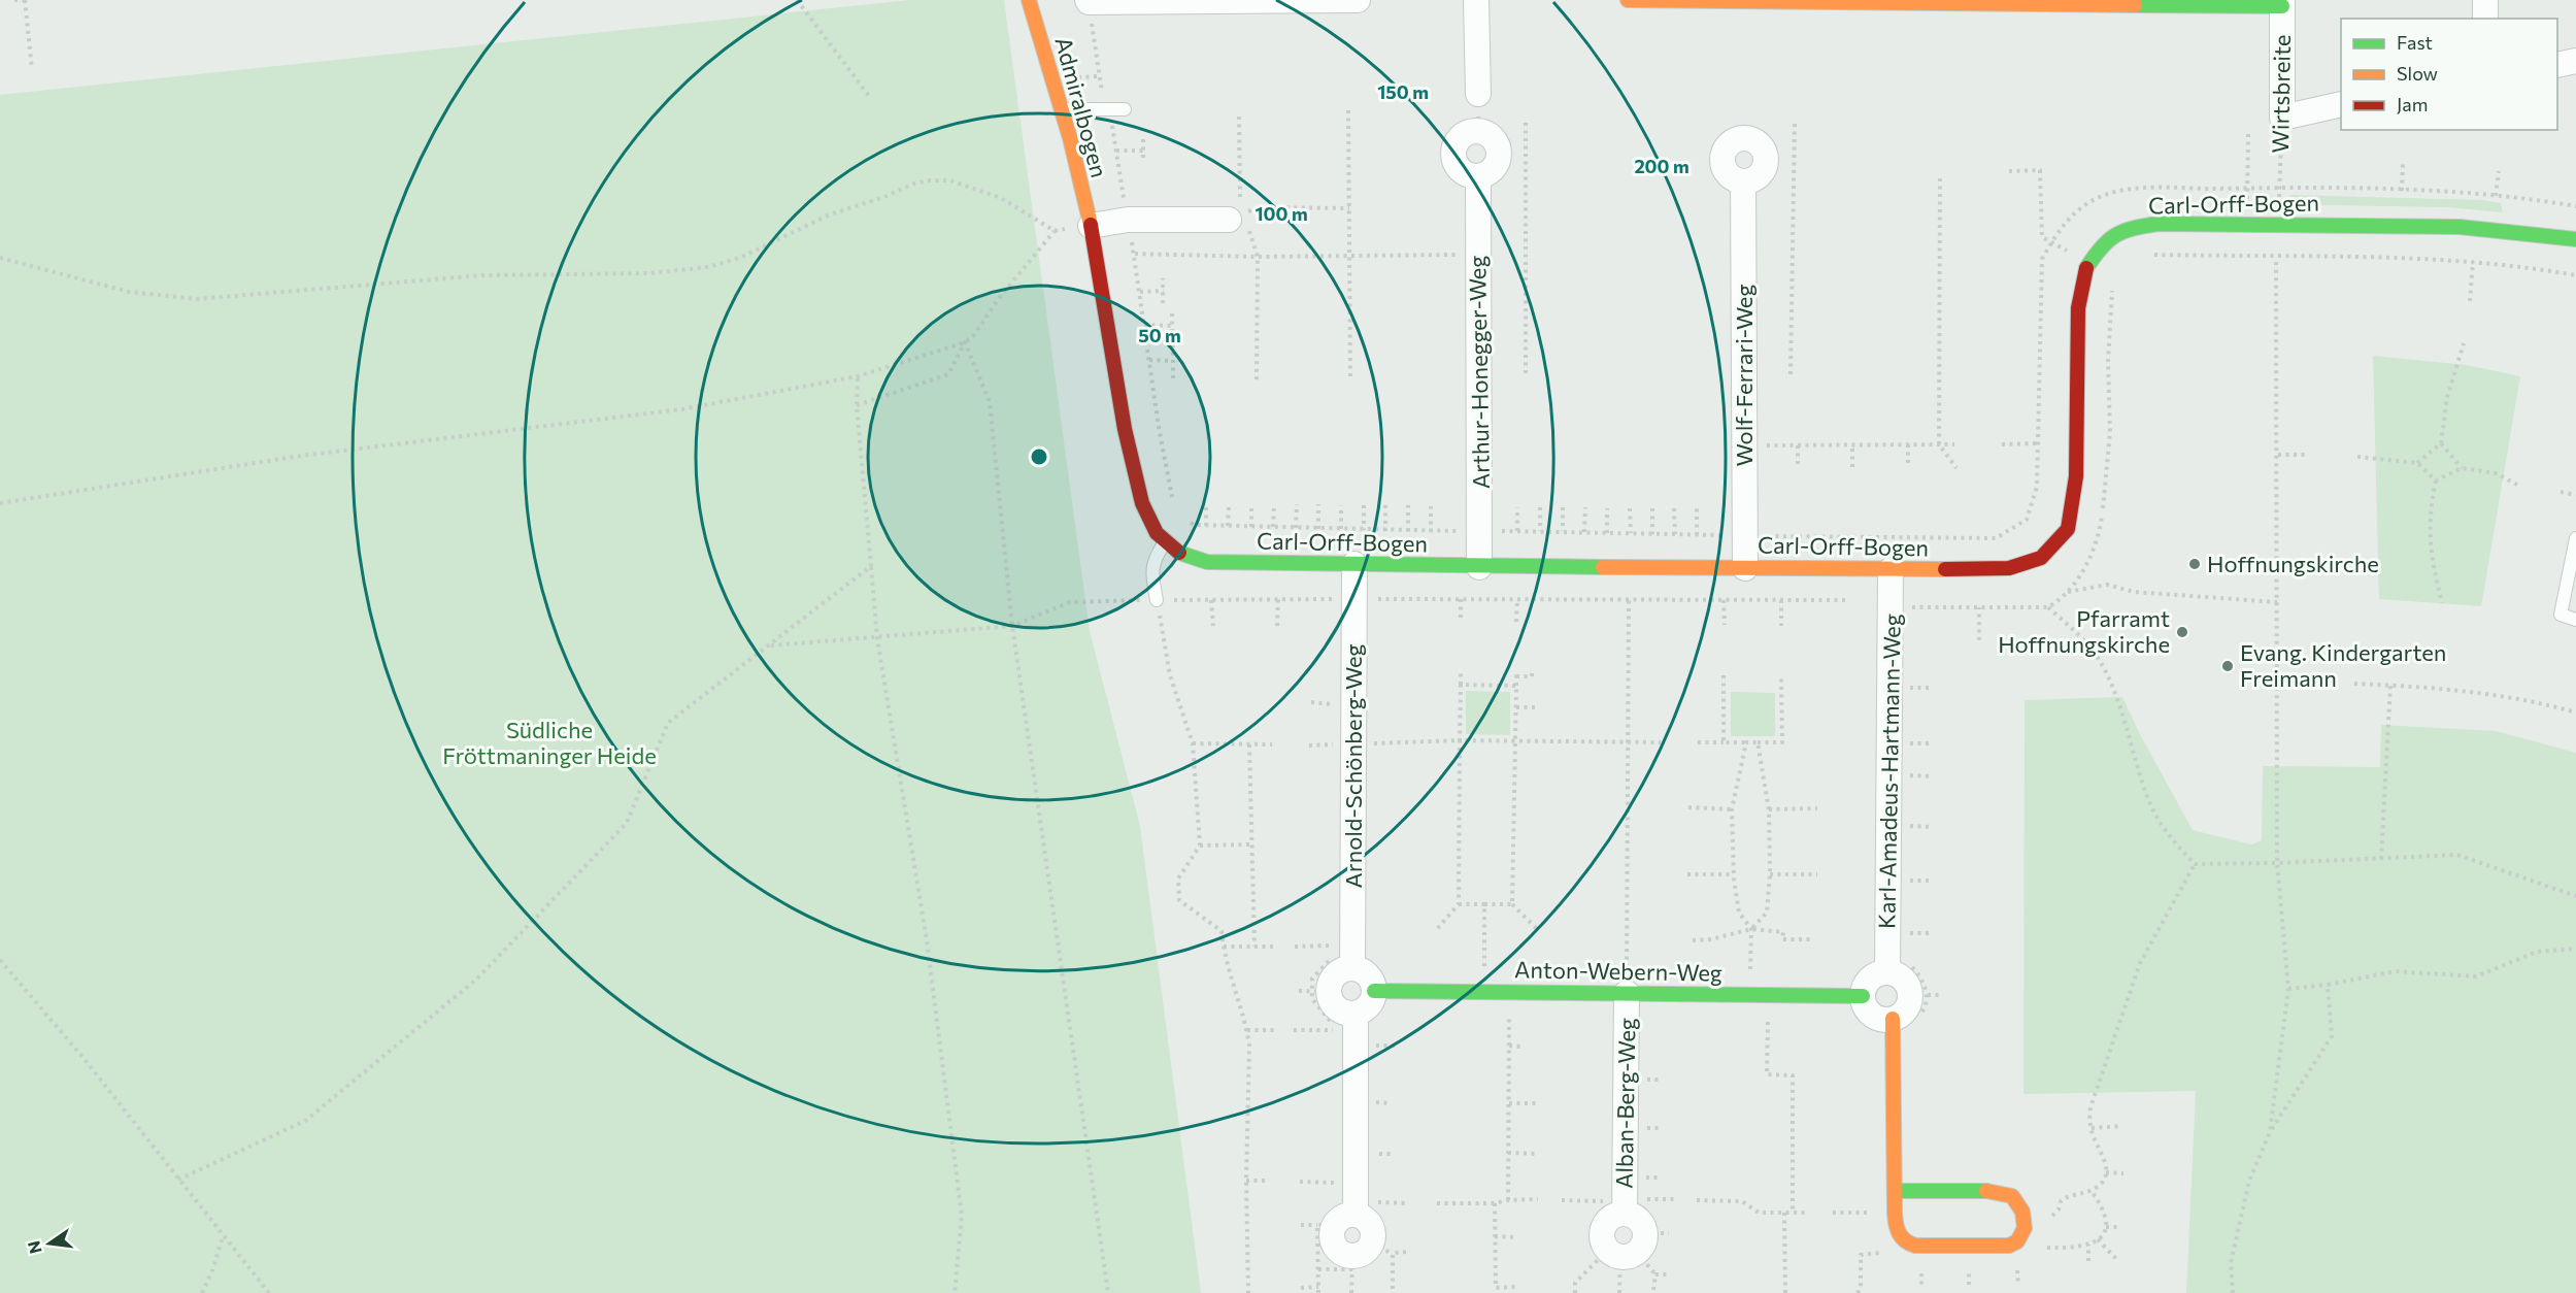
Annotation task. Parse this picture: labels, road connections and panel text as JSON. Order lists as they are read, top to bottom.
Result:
{
  "streets": {
    "street": [
      "Wirtsbreite",
      "Admiralbogen",
      "Carl-Orff-Bogen",
      "Arthur-Honegger-Weg",
      "Wolf-Ferrari-Weg",
      "Arnold-Schönberg-Weg",
      "Karl-Amadeus-Hartmann-Weg",
      "Anton-Webern-Weg",
      "Alban-Berg-Weg"
    ]
  },
  "crossings": [
    ["Admiralbogen", "Carl-Orff-Bogen"],
    ["Carl-Orff-Bogen", "Arthur-Honegger-Weg"],
    ["Carl-Orff-Bogen", "Wolf-Ferrari-Weg"],
    ["Carl-Orff-Bogen", "Arnold-Schönberg-Weg"],
    ["Carl-Orff-Bogen", "Karl-Amadeus-Hartmann-Weg"],
    ["Karl-Amadeus-Hartmann-Weg", "Anton-Webern-Weg"],
    ["Anton-Webern-Weg", "Alban-Berg-Weg"]
  ],
  "parks": ["Südliche Fröttmaninger Heide"],
  "places": ["Hoffnungskirche", "Pfarramt Hoffnungskirche", "Evang. Kindergarten Freimann"],
  "legend": ["Fast", "Slow", "Jam"],
  "north": "left",
  "rings": [
    "150 m",
    "200 m",
    "100 m",
    "50 m"
  ]
}
